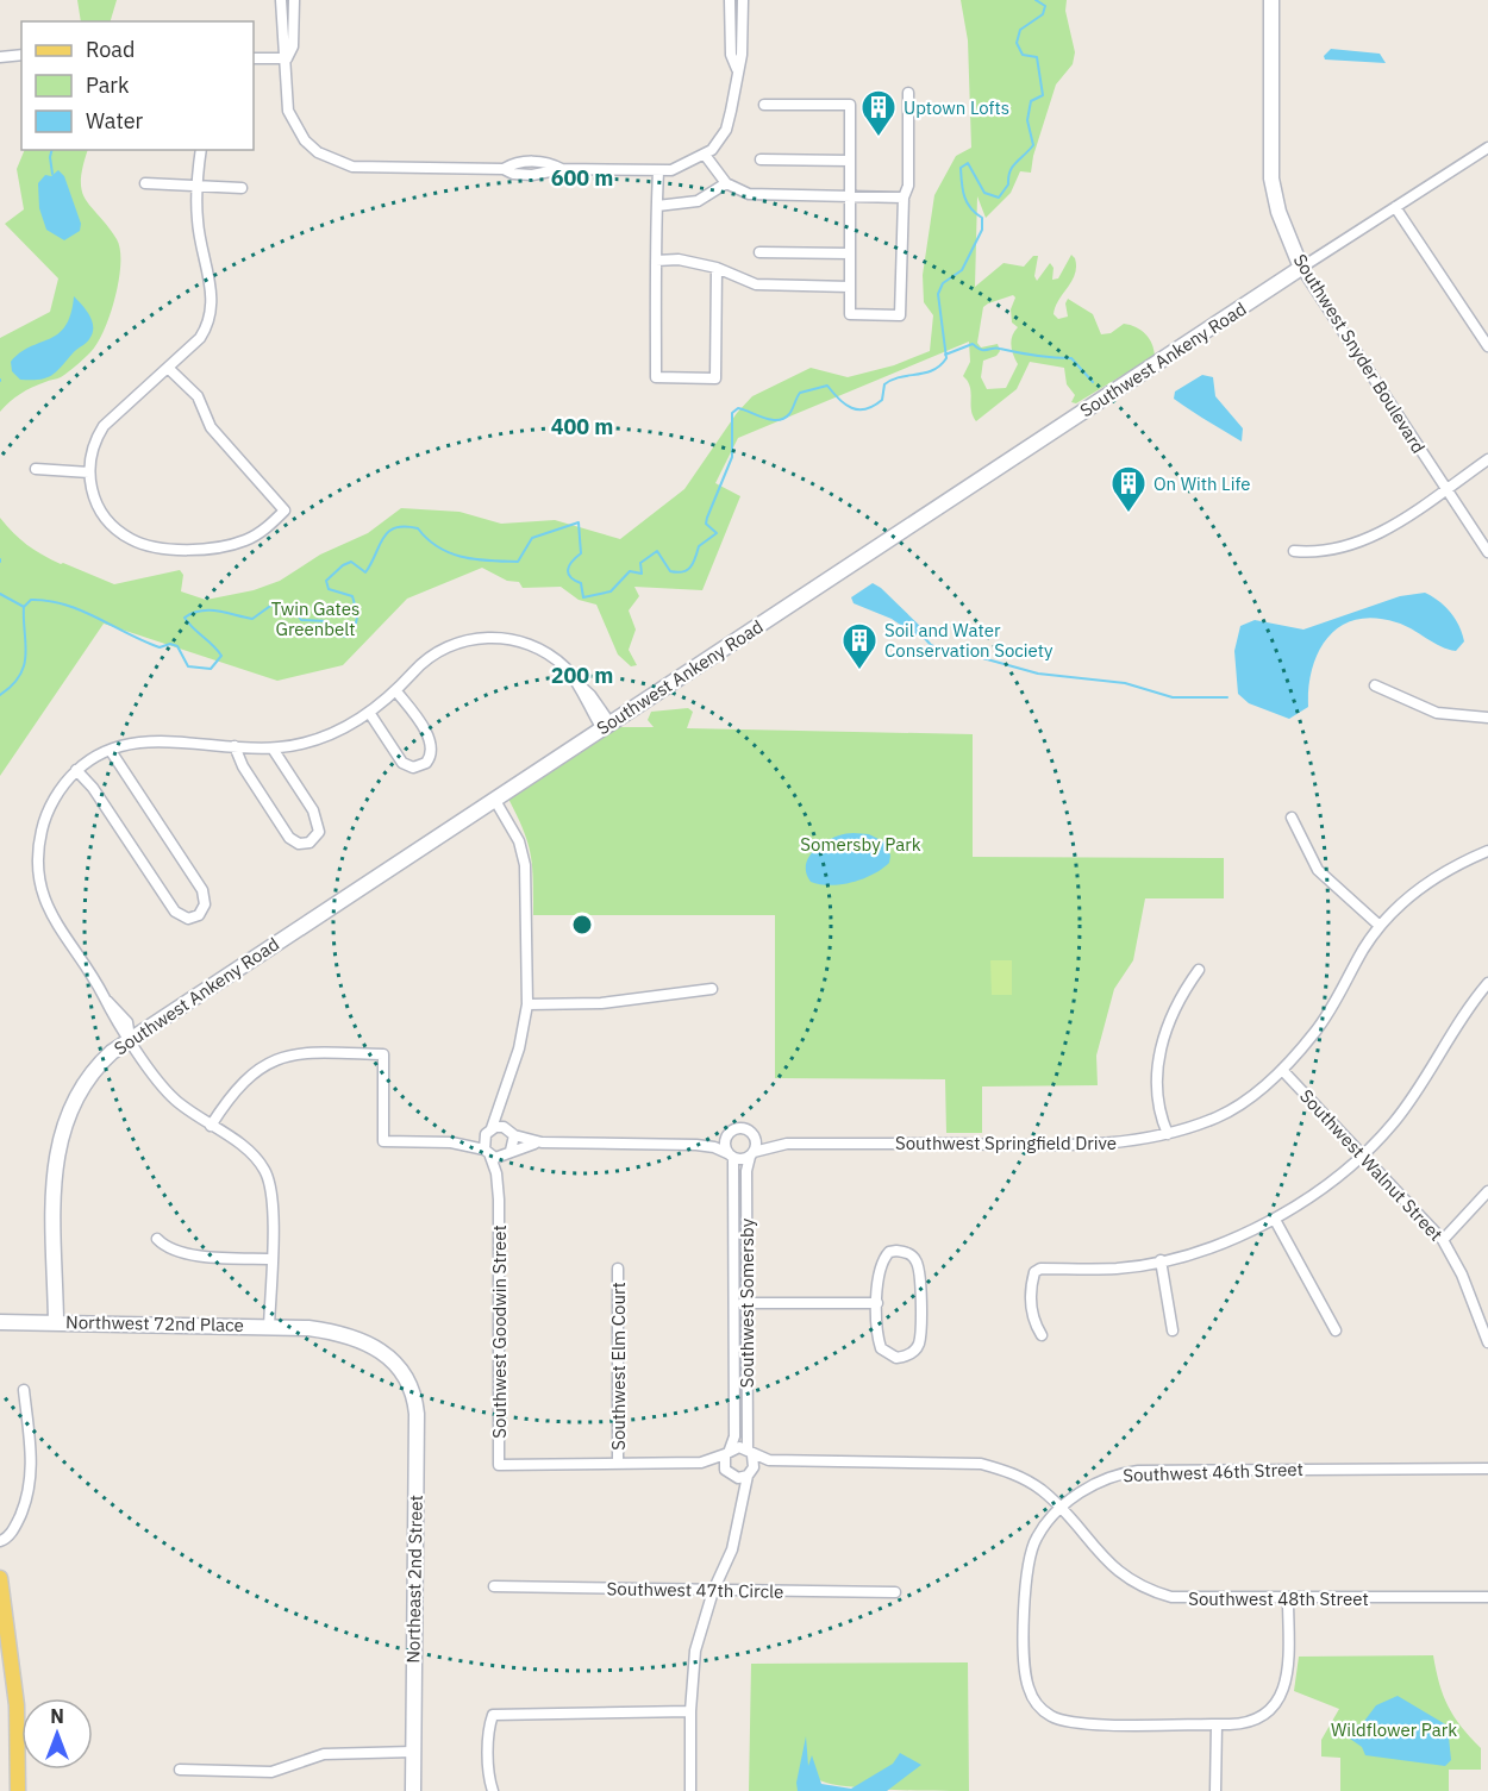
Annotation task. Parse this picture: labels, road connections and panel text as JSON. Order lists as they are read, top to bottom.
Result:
{
  "streets": {
    "street": [
      "Southwest Snyder Boulevard",
      "Southwest Ankeny Road",
      "Southwest Springfield Drive",
      "Southwest Walnut Street",
      "Southwest Somersby",
      "Northwest 72nd Place",
      "Southwest Goodwin Street",
      "Southwest Elm Court",
      "Southwest 46th Street",
      "Northeast 2nd Street",
      "Southwest 47th Circle",
      "Southwest 48th Street"
    ]
  },
  "crossings": [
    ["Southwest Snyder Boulevard", "Southwest Ankeny Road"],
    ["Southwest Ankeny Road", "Northwest 72nd Place"],
    ["Southwest Springfield Drive", "Southwest Walnut Street"],
    ["Southwest Springfield Drive", "Southwest Somersby"],
    ["Southwest Somersby", "Southwest 47th Circle"],
    ["Northwest 72nd Place", "Northeast 2nd Street"],
    ["Southwest Goodwin Street", "Southwest Elm Court"],
    ["Southwest 46th Street", "Southwest 48th Street"]
  ],
  "parks": ["Twin Gates Greenbelt", "Somersby Park", "Wildflower Park"],
  "places": {
    "building": ["Uptown Lofts", "On With Life", "Soil and Water Conservation Society"]
  },
  "legend": ["Road", "Park", "Water"],
  "north": "top",
  "rings": ["600 m", "400 m", "200 m"]
}
